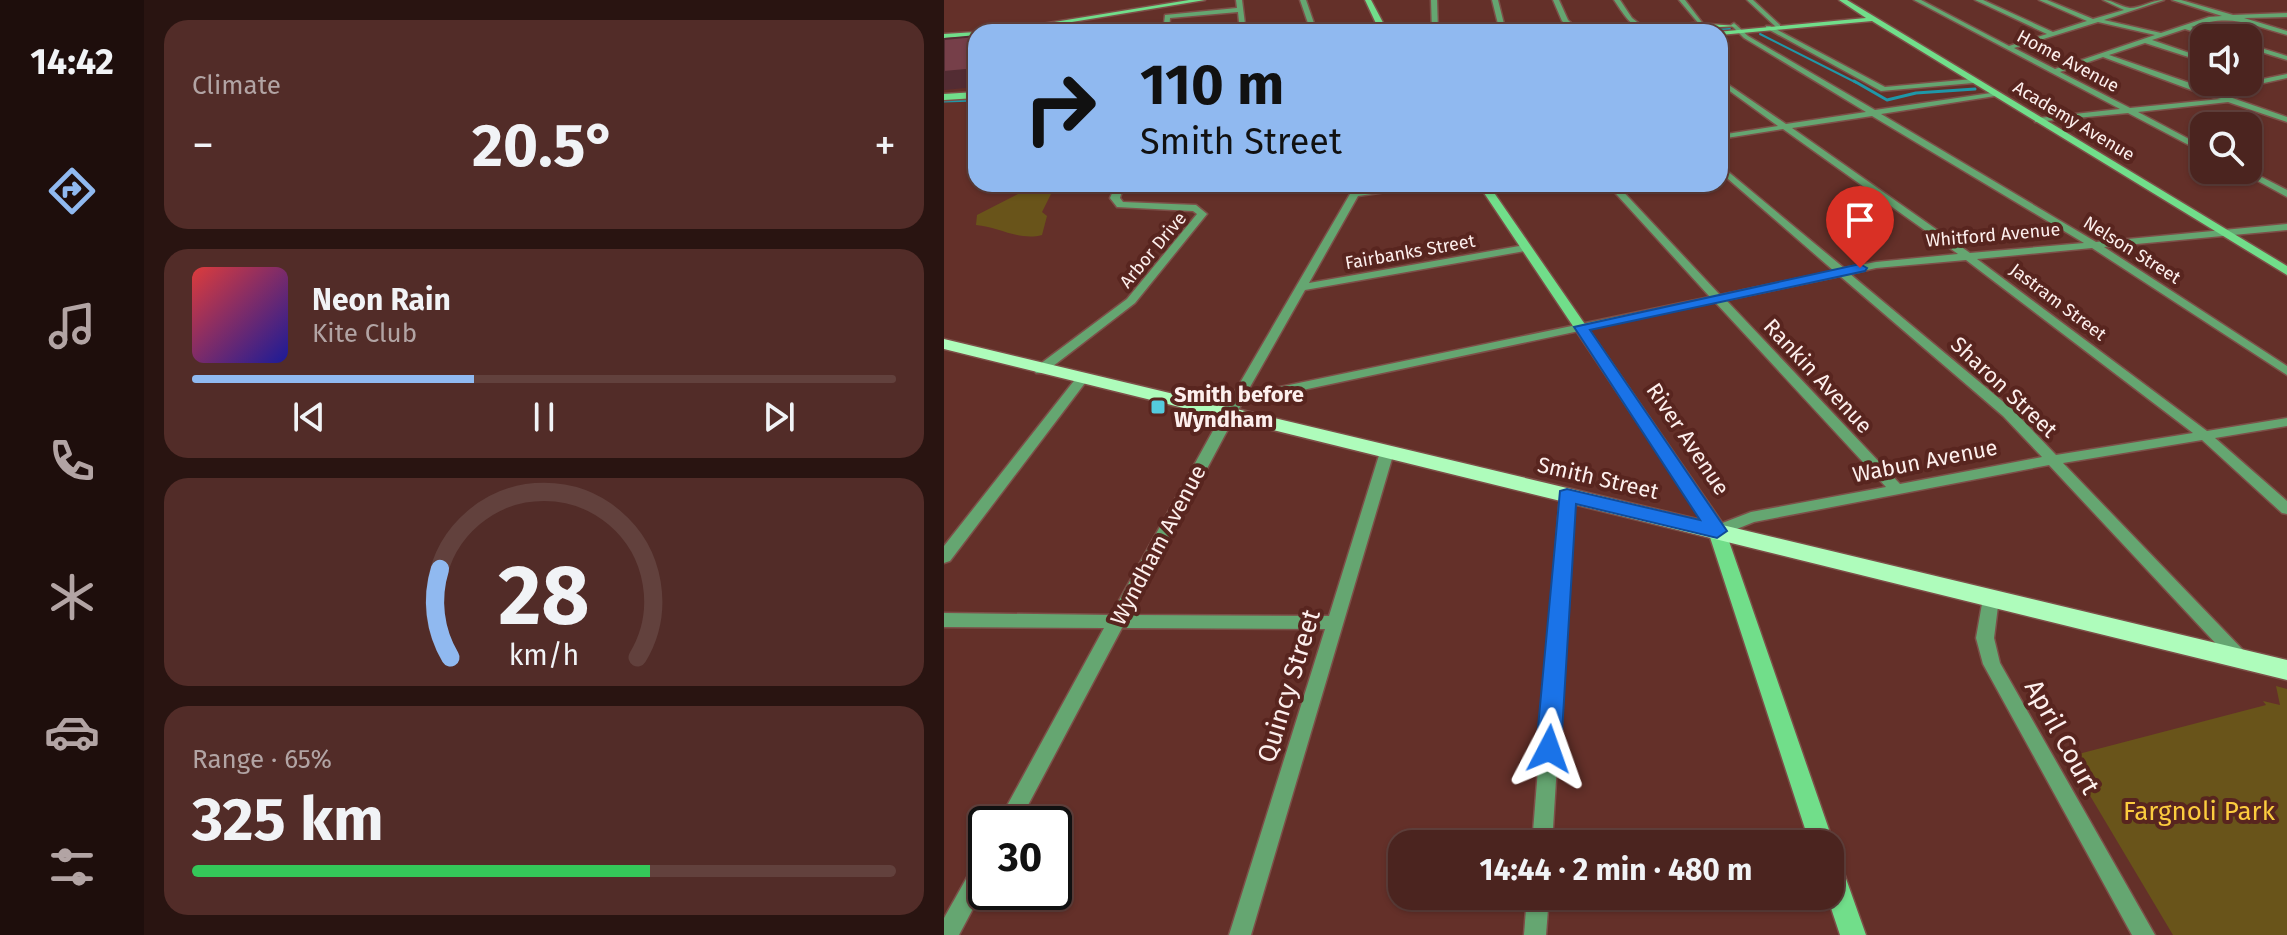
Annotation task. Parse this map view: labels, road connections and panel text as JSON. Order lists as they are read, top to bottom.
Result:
{
  "streets": {
    "main road": ["Smith Street"],
    "street": [
      "Home Avenue",
      "Academy Avenue",
      "Whitford Avenue",
      "Arbor Drive",
      "Nelson Street",
      "Fairbanks Street",
      "Jastram Street",
      "Rankin Avenue",
      "Sharon Street",
      "River Avenue",
      "Wabun Avenue",
      "Wyndham Avenue",
      "Quincy Street",
      "April Court"
    ]
  },
  "crossings": [
    ["Academy Avenue", "Whitford Avenue"],
    ["Whitford Avenue", "Nelson Street"],
    ["Whitford Avenue", "Jastram Street"],
    ["Whitford Avenue", "Rankin Avenue"],
    ["Whitford Avenue", "Sharon Street"],
    ["Whitford Avenue", "River Avenue"],
    ["Whitford Avenue", "Smith Street"],
    ["Whitford Avenue", "Wyndham Avenue"],
    ["Arbor Drive", "Smith Street"],
    ["Fairbanks Street", "River Avenue"],
    ["Fairbanks Street", "Wyndham Avenue"],
    ["Jastram Street", "Wabun Avenue"],
    ["Rankin Avenue", "Wabun Avenue"],
    ["Sharon Street", "Wabun Avenue"],
    ["Sharon Street", "Smith Street"],
    ["River Avenue", "Wabun Avenue"],
    ["River Avenue", "Smith Street"],
    ["Wabun Avenue", "Smith Street"],
    ["Smith Street", "Wyndham Avenue"],
    ["Smith Street", "Quincy Street"],
    ["Smith Street", "April Court"]
  ],
  "parks": ["Fargnoli Park"],
  "places": {
    "transit": ["Smith before Wyndham"]
  },
  "page": {
    "tabs": "14:42",
    "tile": [
      "Climate",
      ["Range · 65%", "325 km"]
    ],
    "turn": ["110 m", "Smith Street"],
    "heat": ["−", "20.5°", "+"],
    "song": ["Neon Rain", "Kite Club"],
    "limit": "30",
    "trip": "14:44 · 2 min · 480 m",
    "gauge": ["28", "km/h"]
  }
}
